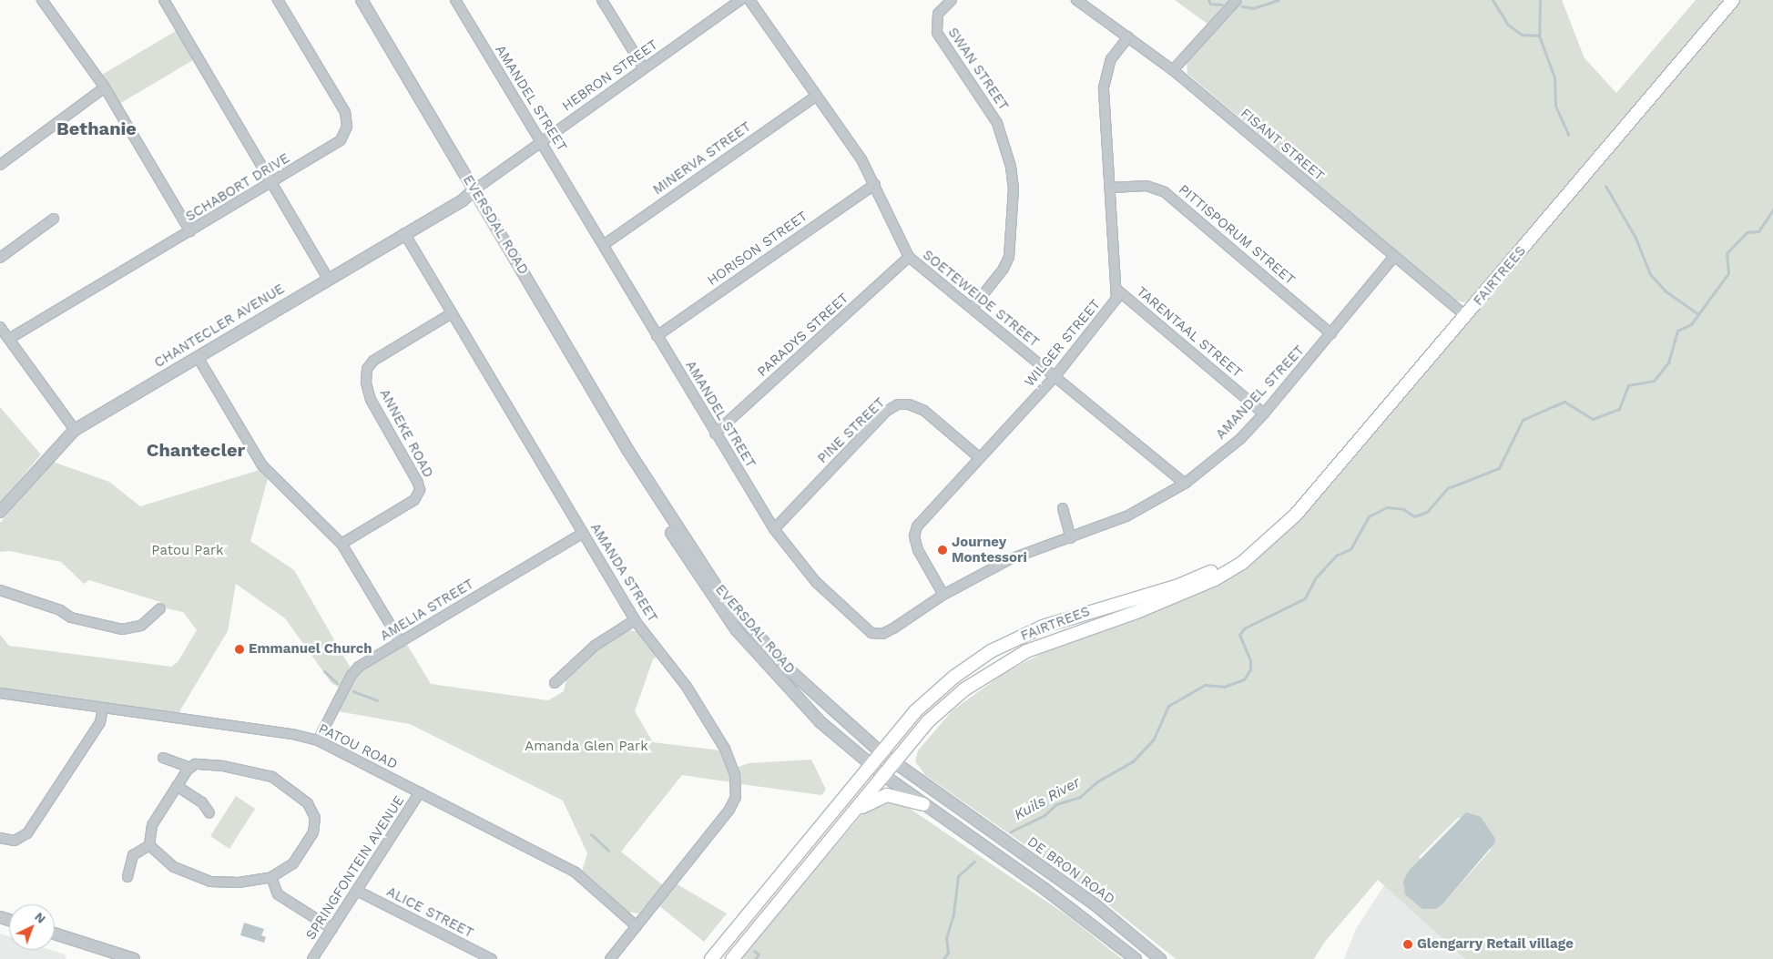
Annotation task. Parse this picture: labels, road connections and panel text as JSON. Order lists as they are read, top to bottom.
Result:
{
  "streets": {
    "main road": ["FAIRTREES"],
    "street": [
      "SWAN STREET",
      "HEBRON STREET",
      "AMANDEL STREET",
      "FISANT STREET",
      "MINERVA STREET",
      "SCHABORT DRIVE",
      "EVERSDAL ROAD",
      "PITTISPORUM STREET",
      "HORISON STREET",
      "SOETEWEIDE STREET",
      "CHANTECLER AVENUE",
      "TARENTAAL STREET",
      "PARADYS STREET",
      "WILGER STREET",
      "PINE STREET",
      "ANNEKE ROAD",
      "AMANDA STREET",
      "AMELIA STREET",
      "PATOU ROAD",
      "SPRINGFONTEIN AVENUE",
      "DE BRON ROAD",
      "ALICE STREET"
    ]
  },
  "crossings": [
    ["SWAN STREET", "SOETEWEIDE STREET"],
    ["HEBRON STREET", "AMANDEL STREET"],
    ["HEBRON STREET", "EVERSDAL ROAD"],
    ["HEBRON STREET", "CHANTECLER AVENUE"],
    ["AMANDEL STREET", "FISANT STREET"],
    ["AMANDEL STREET", "MINERVA STREET"],
    ["AMANDEL STREET", "PITTISPORUM STREET"],
    ["AMANDEL STREET", "HORISON STREET"],
    ["AMANDEL STREET", "SOETEWEIDE STREET"],
    ["AMANDEL STREET", "TARENTAAL STREET"],
    ["AMANDEL STREET", "PARADYS STREET"],
    ["AMANDEL STREET", "WILGER STREET"],
    ["AMANDEL STREET", "PINE STREET"],
    ["FISANT STREET", "FAIRTREES"],
    ["FISANT STREET", "WILGER STREET"],
    ["MINERVA STREET", "SOETEWEIDE STREET"],
    ["EVERSDAL ROAD", "FAIRTREES"],
    ["EVERSDAL ROAD", "CHANTECLER AVENUE"],
    ["EVERSDAL ROAD", "DE BRON ROAD"],
    ["PITTISPORUM STREET", "WILGER STREET"],
    ["HORISON STREET", "SOETEWEIDE STREET"],
    ["FAIRTREES", "DE BRON ROAD"],
    ["SOETEWEIDE STREET", "PARADYS STREET"],
    ["SOETEWEIDE STREET", "WILGER STREET"],
    ["CHANTECLER AVENUE", "AMANDA STREET"],
    ["TARENTAAL STREET", "WILGER STREET"],
    ["WILGER STREET", "PINE STREET"],
    ["ANNEKE ROAD", "AMANDA STREET"],
    ["AMANDA STREET", "AMELIA STREET"],
    ["AMANDA STREET", "PATOU ROAD"],
    ["AMELIA STREET", "PATOU ROAD"],
    ["PATOU ROAD", "SPRINGFONTEIN AVENUE"],
    ["SPRINGFONTEIN AVENUE", "ALICE STREET"]
  ],
  "districts": ["Bethanie", "Chantecler"],
  "water": ["Kuils River"],
  "parks": ["Patou Park", "Amanda Glen Park"],
  "places": ["Journey Montessori", "Emmanuel Church", "Glengarry Retail village"],
  "north": "top right"
}
